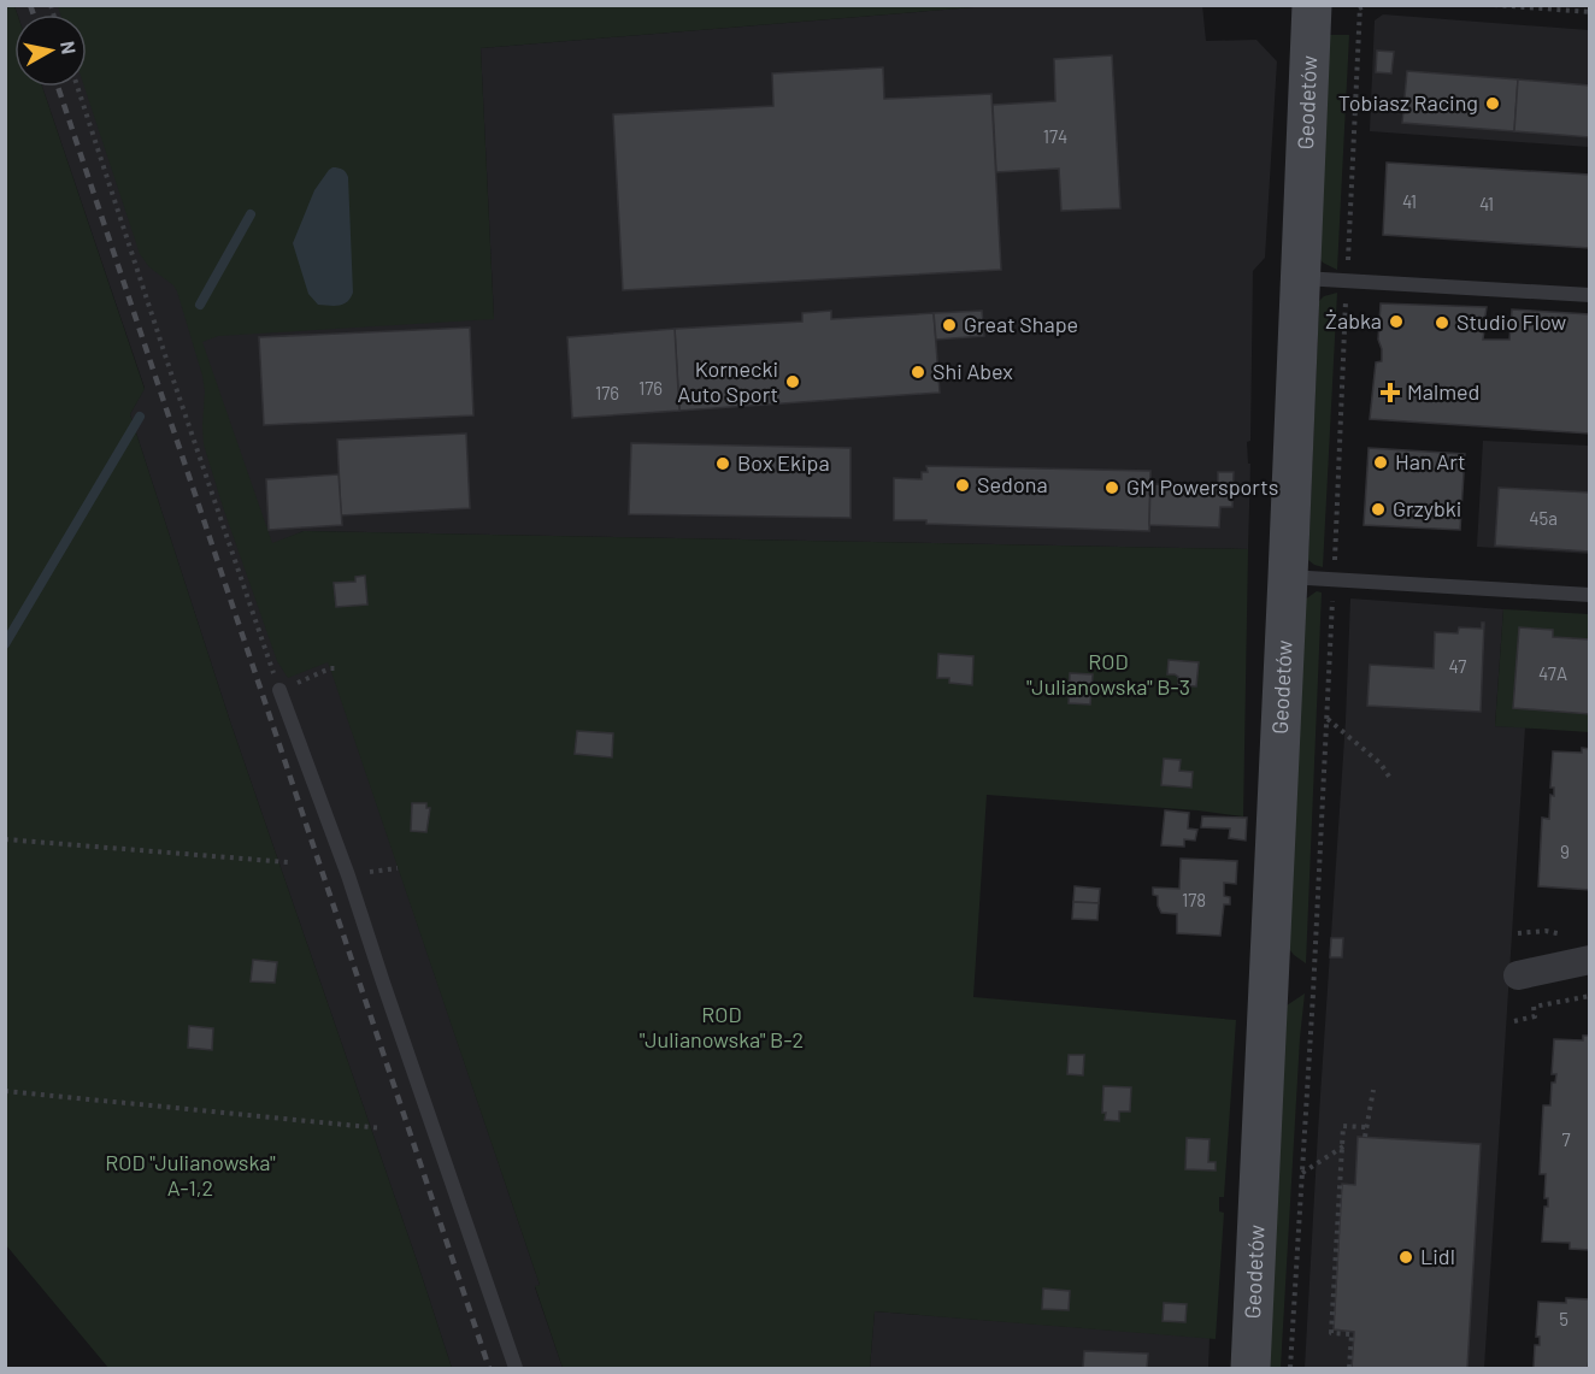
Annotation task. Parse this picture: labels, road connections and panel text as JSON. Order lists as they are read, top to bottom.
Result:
{
  "streets": {
    "street": ["Geodetów"]
  },
  "parks": ["ROD \"Julianowska\" B-3", "ROD \"Julianowska\" B-2", "ROD \"Julianowska\" A-1,2"],
  "places": {
    "other": [
      "Tobiasz Racing",
      "Żabka",
      "Studio Flow",
      "Great Shape",
      "Shi Abex",
      "Kornecki Auto Sport",
      "Han Art",
      "Box Ekipa",
      "Sedona",
      "GM Powersports",
      "Grzybki",
      "Lidl"
    ],
    "health": ["Malmed"]
  },
  "house_numbers": [
    "174",
    "41",
    "41",
    "176",
    "176",
    "45a",
    "47",
    "47A",
    "9",
    "178",
    "7",
    "5"
  ],
  "north": "right"
}
